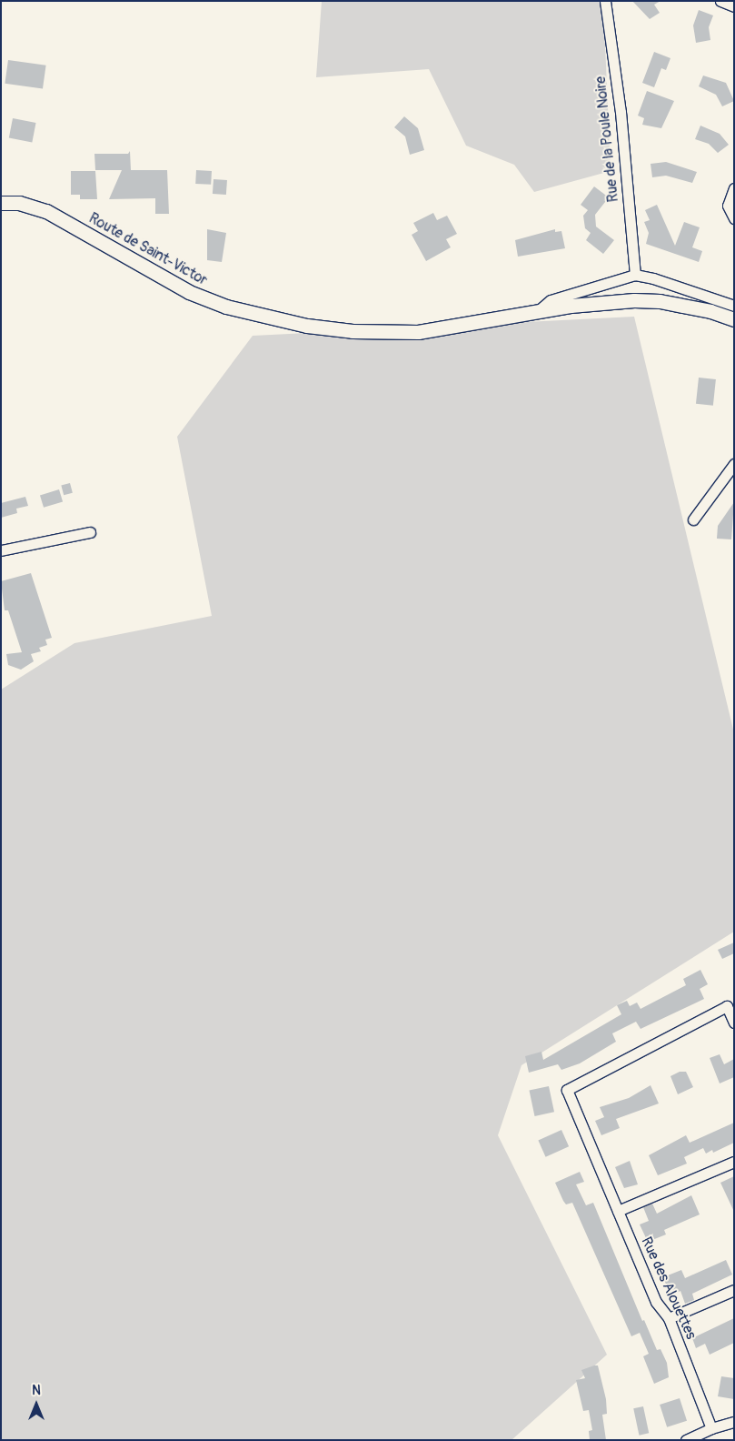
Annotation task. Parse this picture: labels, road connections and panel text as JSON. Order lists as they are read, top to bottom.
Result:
{
  "streets": {
    "main road": ["Route de Saint-Victor"],
    "street": ["Rue de la Poule Noire", "Rue des Alouettes"]
  },
  "north": "top"
}
